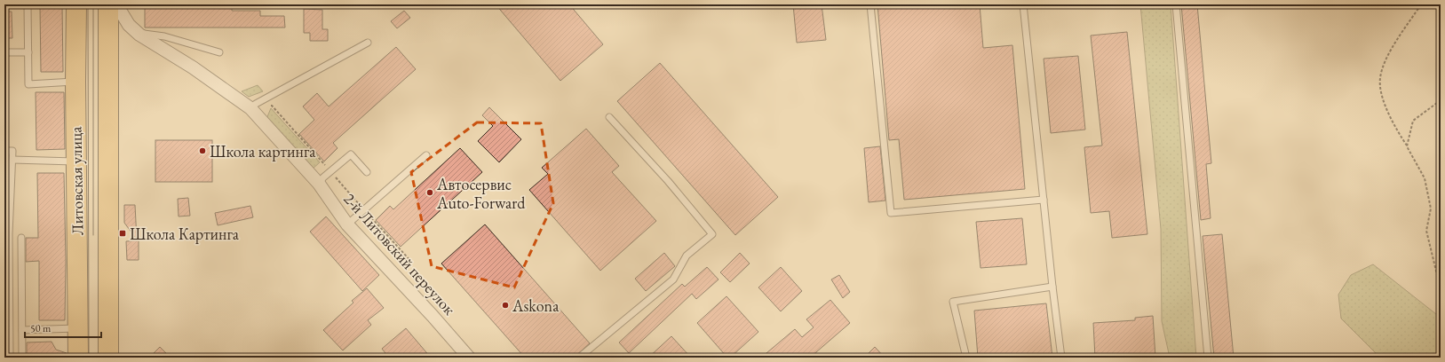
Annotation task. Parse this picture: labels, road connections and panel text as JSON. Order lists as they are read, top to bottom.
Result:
{
  "streets": {
    "main road": ["Литовская улица"],
    "street": ["2-й Литовский переулок"]
  },
  "places": {
    "other": ["Школа картинга", "Автосервис Auto-Forward", "Askona"],
    "transit": ["Школа Картинга"]
  },
  "scale_bar": "50 m"
}
